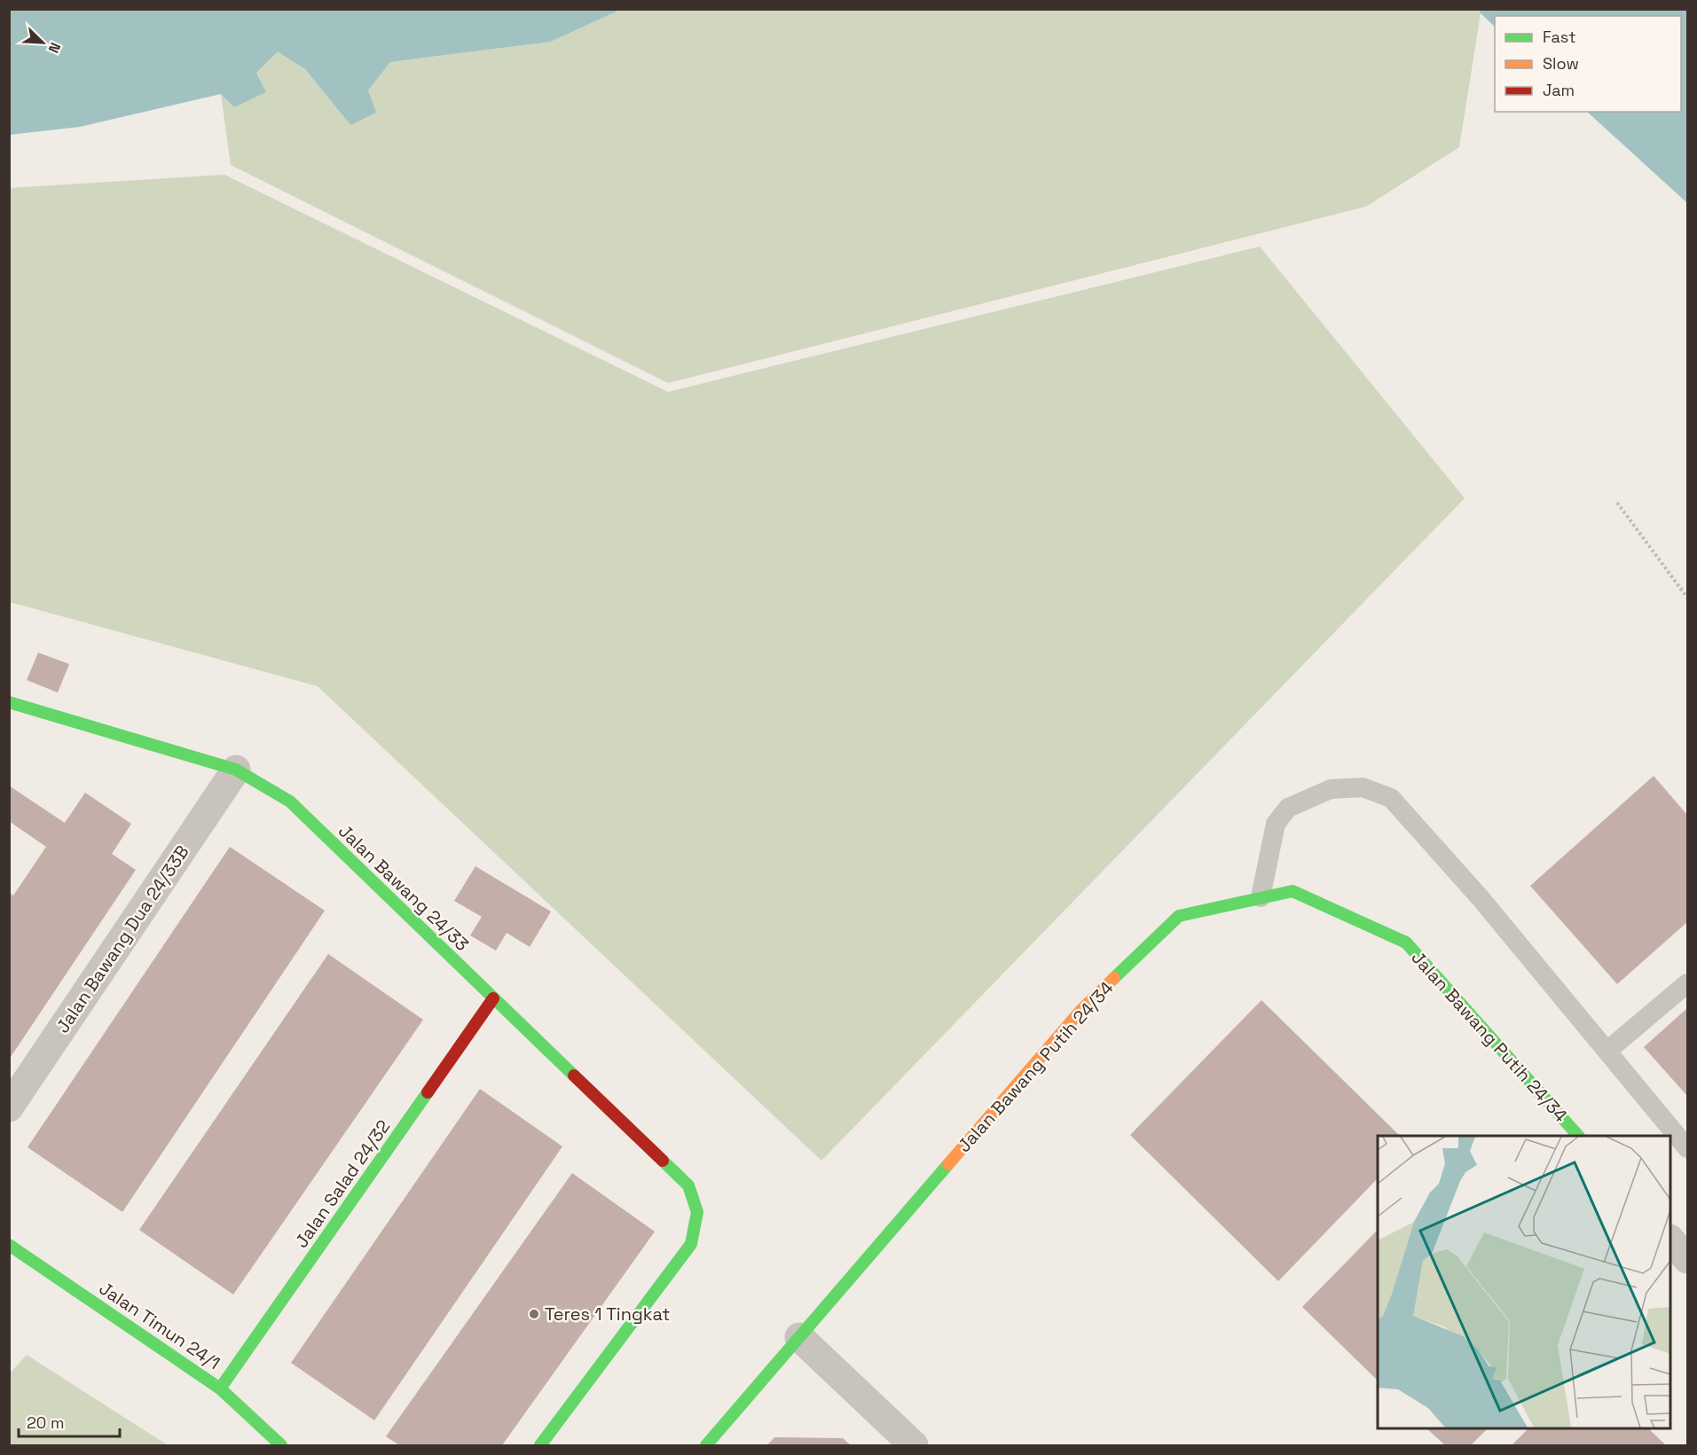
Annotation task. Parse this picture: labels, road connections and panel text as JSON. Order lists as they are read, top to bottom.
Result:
{
  "streets": {
    "street": [
      "Jalan Bawang 24/33",
      "Jalan Bawang Dua 24/33B",
      "Jalan Bawang Putih 24/34",
      "Jalan Salad 24/32",
      "Jalan Timun 24/1"
    ]
  },
  "crossings": [
    ["Jalan Bawang 24/33", "Jalan Bawang Dua 24/33B"],
    ["Jalan Bawang 24/33", "Jalan Salad 24/32"],
    ["Jalan Salad 24/32", "Jalan Timun 24/1"]
  ],
  "places": ["Teres 1 Tingkat"],
  "legend": ["Fast", "Slow", "Jam"],
  "scale_bar": "20 m",
  "north": "bottom right"
}
